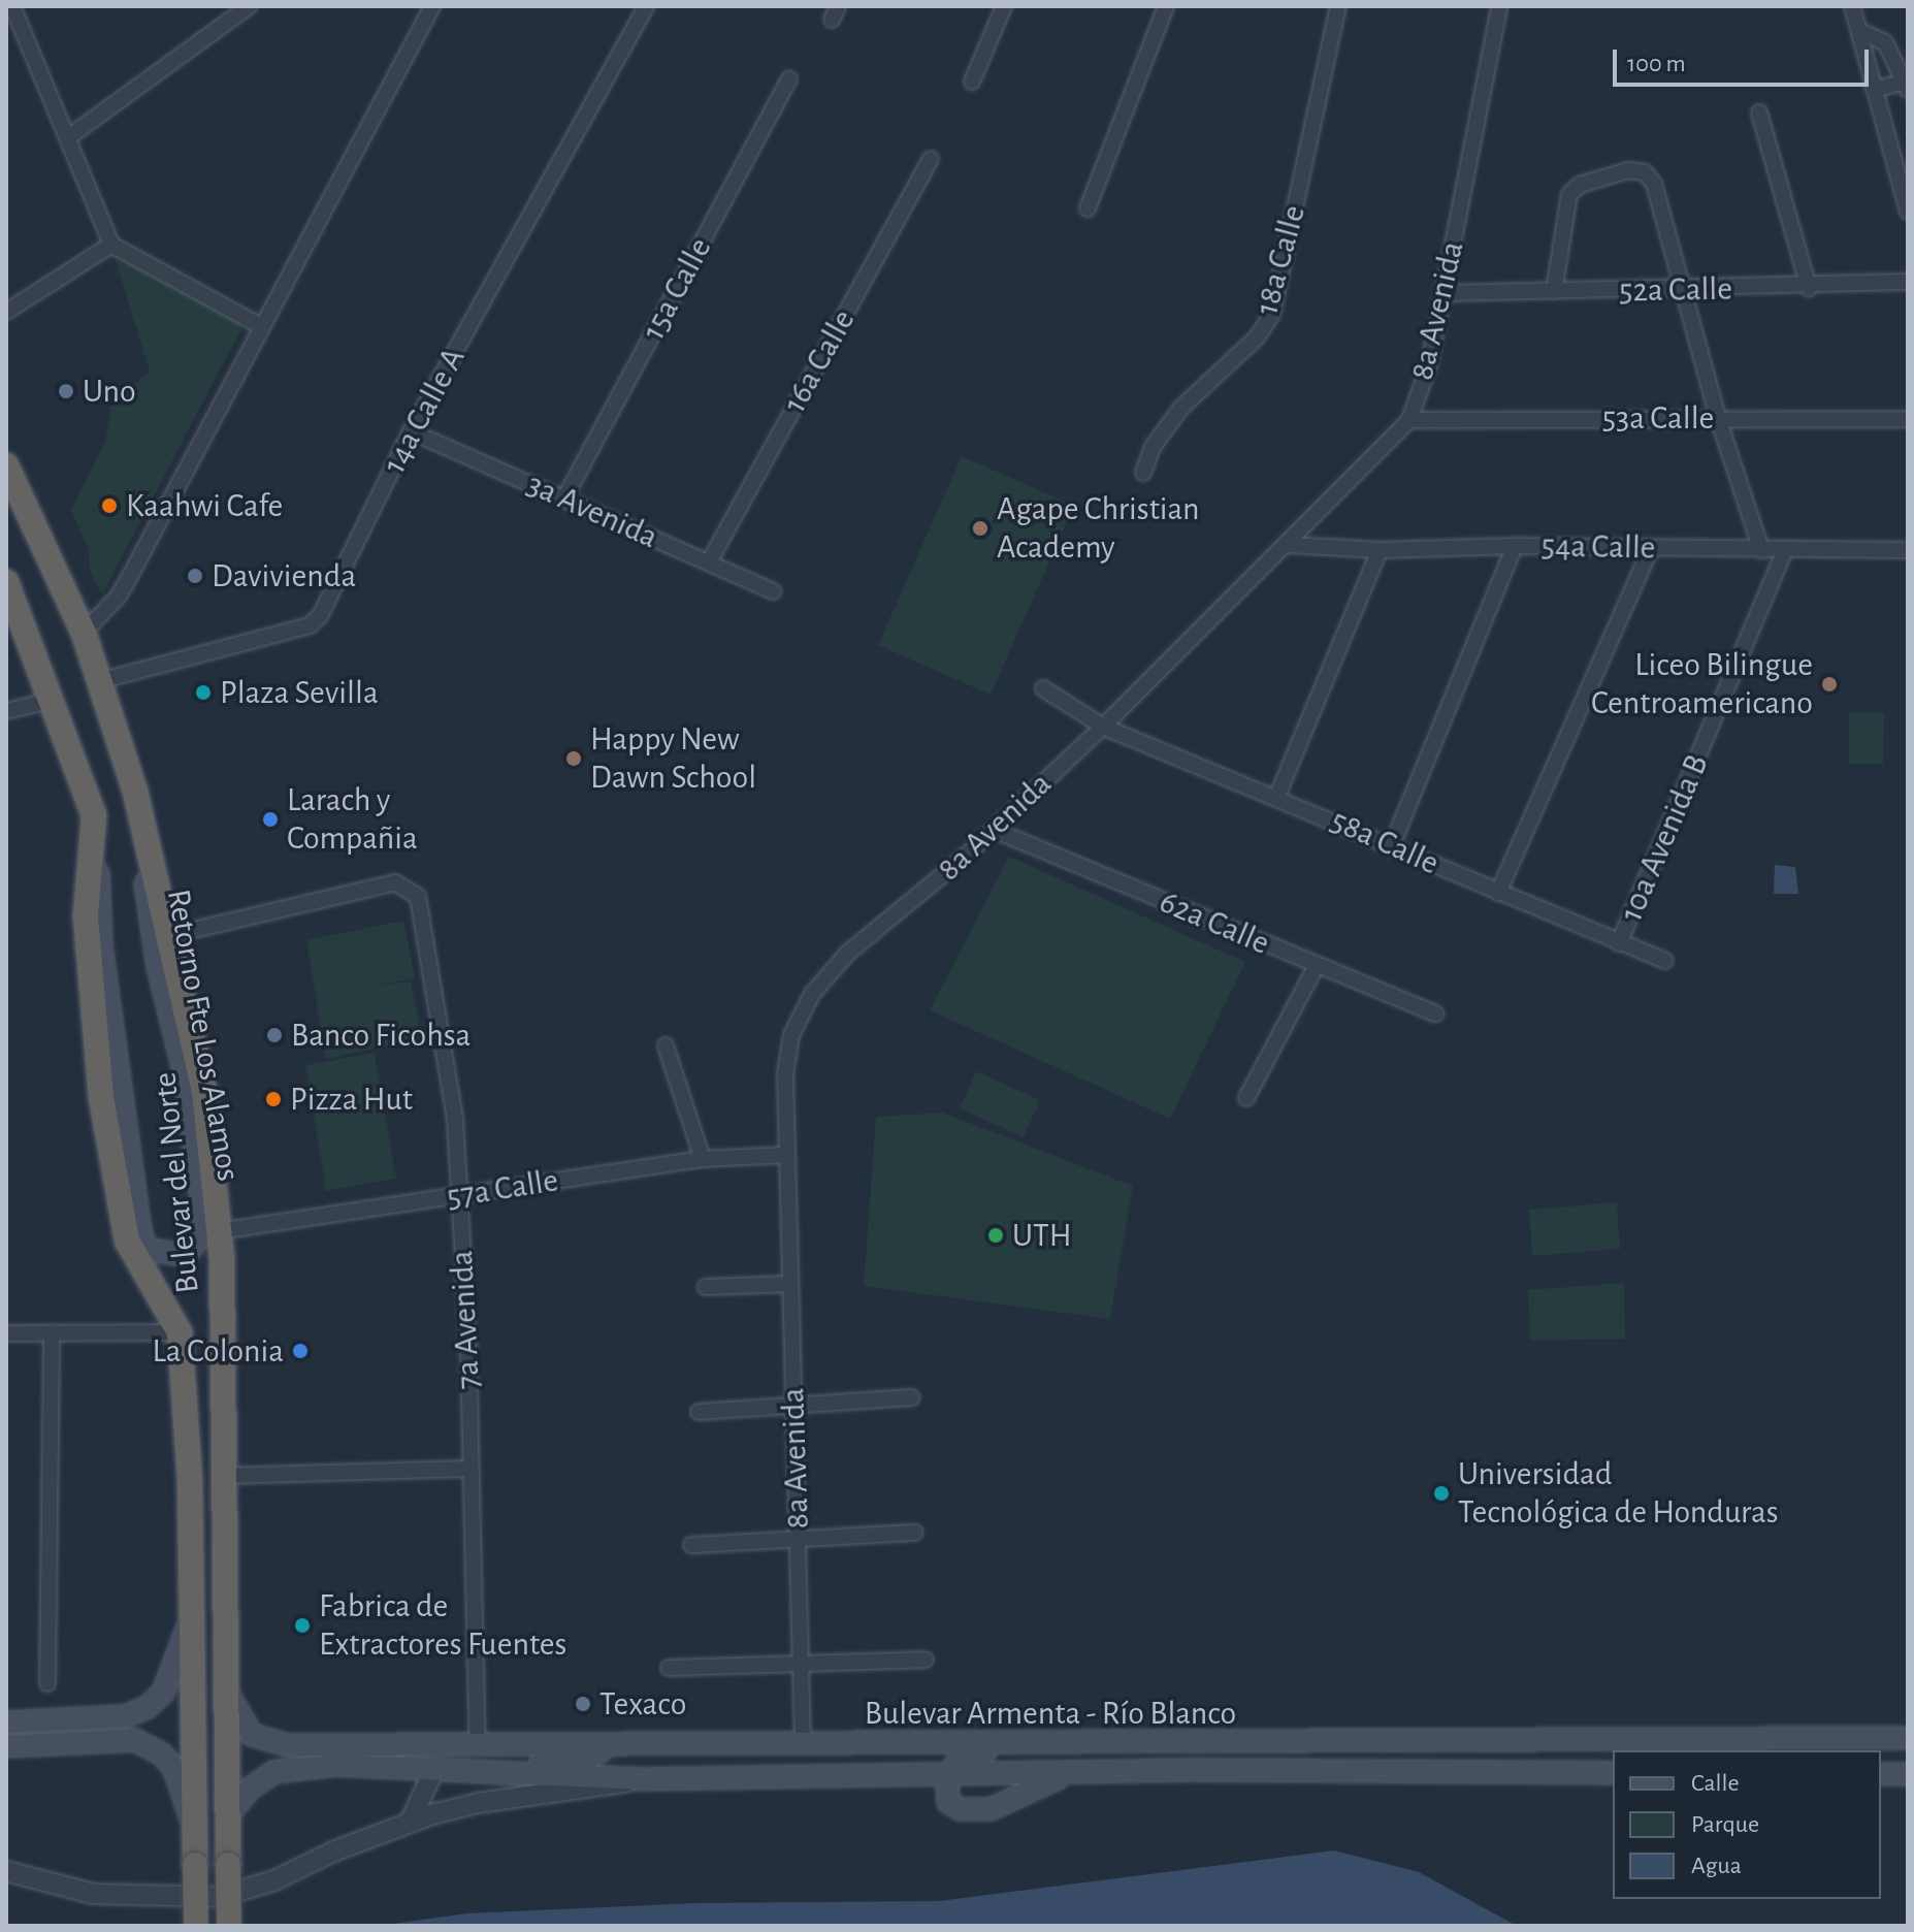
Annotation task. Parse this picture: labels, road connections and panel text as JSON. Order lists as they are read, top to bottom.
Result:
{
  "streets": {
    "highway": ["Bulevar del Norte"],
    "main road": ["Retorno Fte Los Alamos", "Bulevar Armenta - Río Blanco"],
    "street": [
      "18a Calle",
      "15a Calle",
      "52a Calle",
      "8a Avenida",
      "16a Calle",
      "14a Calle A",
      "53a Calle",
      "3a Avenida",
      "54a Calle",
      "10a Avenida B",
      "58a Calle",
      "62a Calle",
      "57a Calle",
      "7a Avenida"
    ]
  },
  "crossings": [
    ["15a Calle", "3a Avenida"],
    ["52a Calle", "8a Avenida"],
    ["8a Avenida", "53a Calle"],
    ["8a Avenida", "54a Calle"],
    ["8a Avenida", "58a Calle"],
    ["8a Avenida", "62a Calle"],
    ["8a Avenida", "57a Calle"],
    ["8a Avenida", "Bulevar Armenta - Río Blanco"],
    ["16a Calle", "3a Avenida"],
    ["14a Calle A", "3a Avenida"],
    ["14a Calle A", "Bulevar del Norte"],
    ["54a Calle", "10a Avenida B"],
    ["10a Avenida B", "58a Calle"],
    ["Retorno Fte Los Alamos", "Bulevar del Norte"],
    ["Bulevar del Norte", "57a Calle"],
    ["Bulevar del Norte", "7a Avenida"],
    ["57a Calle", "7a Avenida"],
    ["7a Avenida", "Bulevar Armenta - Río Blanco"]
  ],
  "places": [
    "Uno",
    "Kaahwi Cafe",
    "Agape Christian Academy",
    "Davivienda",
    "Liceo Bilingue Centroamericano",
    "Plaza Sevilla",
    "Happy New Dawn School",
    "Larach y Compañia",
    "Banco Ficohsa",
    "Pizza Hut",
    "UTH",
    "La Colonia",
    "Universidad Tecnológica de Honduras",
    "Fabrica de Extractores Fuentes",
    "Texaco"
  ],
  "legend": ["Calle", "Parque", "Agua"],
  "scale_bar": "100 m"
}
